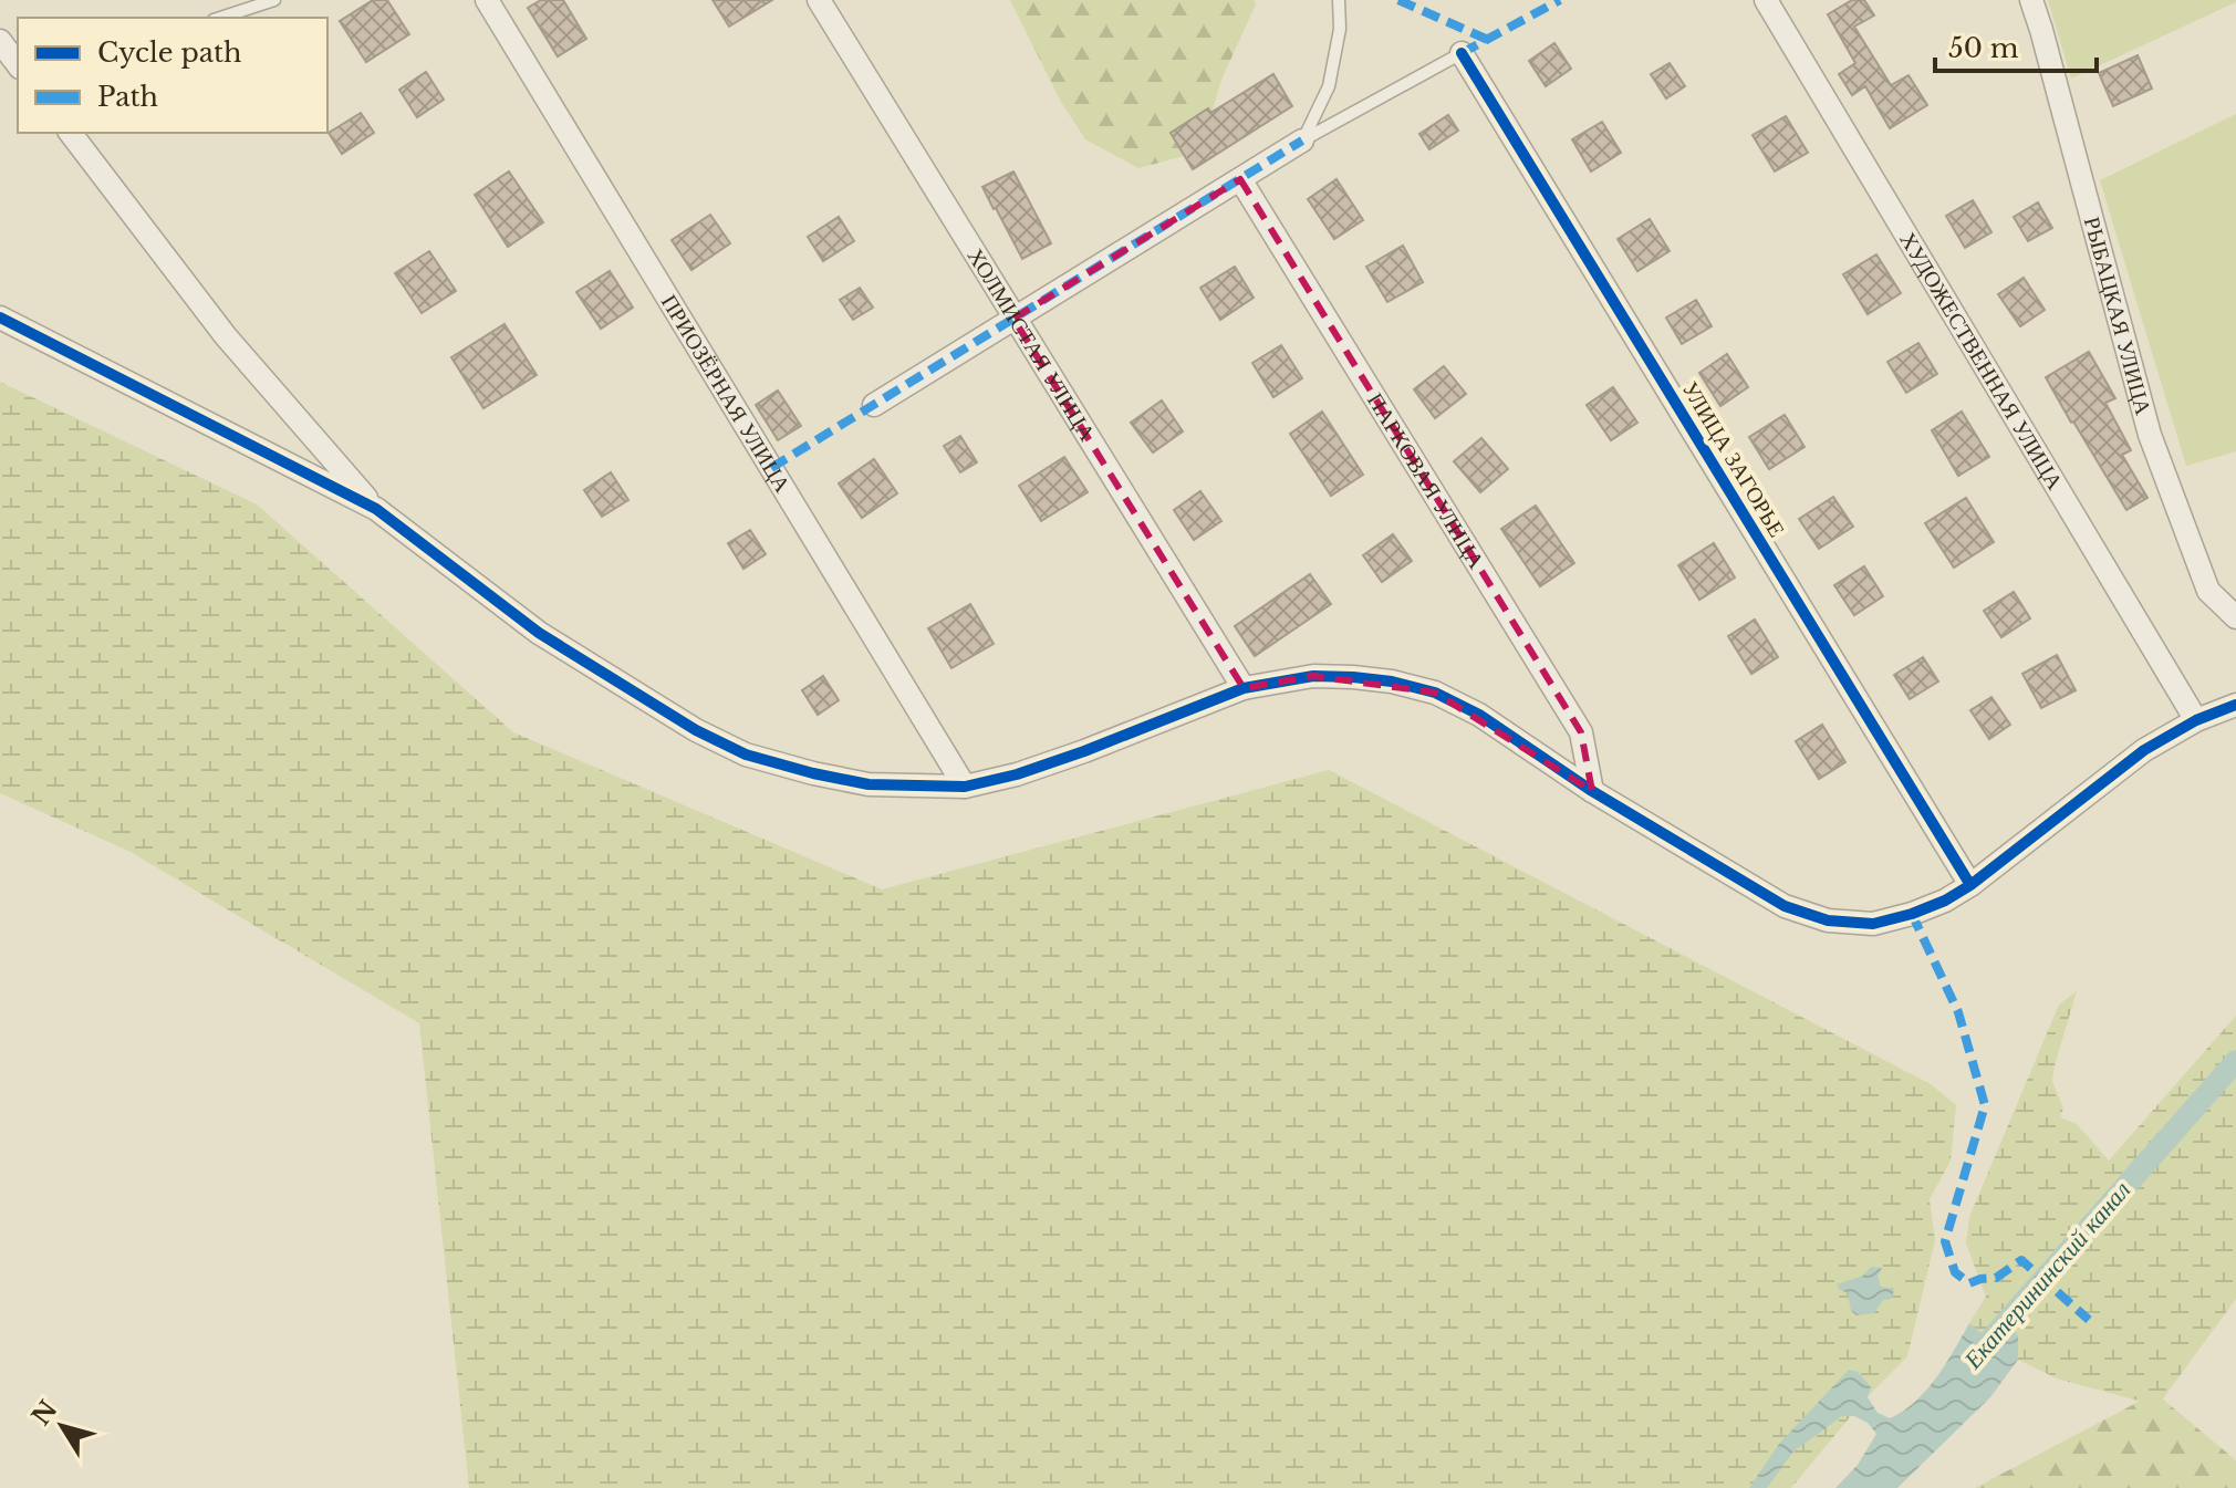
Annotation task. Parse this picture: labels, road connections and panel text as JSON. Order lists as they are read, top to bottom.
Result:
{
  "streets": {
    "street": [
      "РЫБАЦКАЯ УЛИЦА",
      "ХОЛМИСТАЯ УЛИЦА",
      "ХУДОЖЕСТВЕННАЯ УЛИЦА",
      "ПРИОЗЁРНАЯ УЛИЦА",
      "УЛИЦА ЗАГОРЬЕ",
      "ПАРКОВАЯ УЛИЦА"
    ]
  },
  "water": ["Екатерининский канал"],
  "legend": ["Cycle path", "Path"],
  "scale_bar": "50 m",
  "north": "top left"
}
